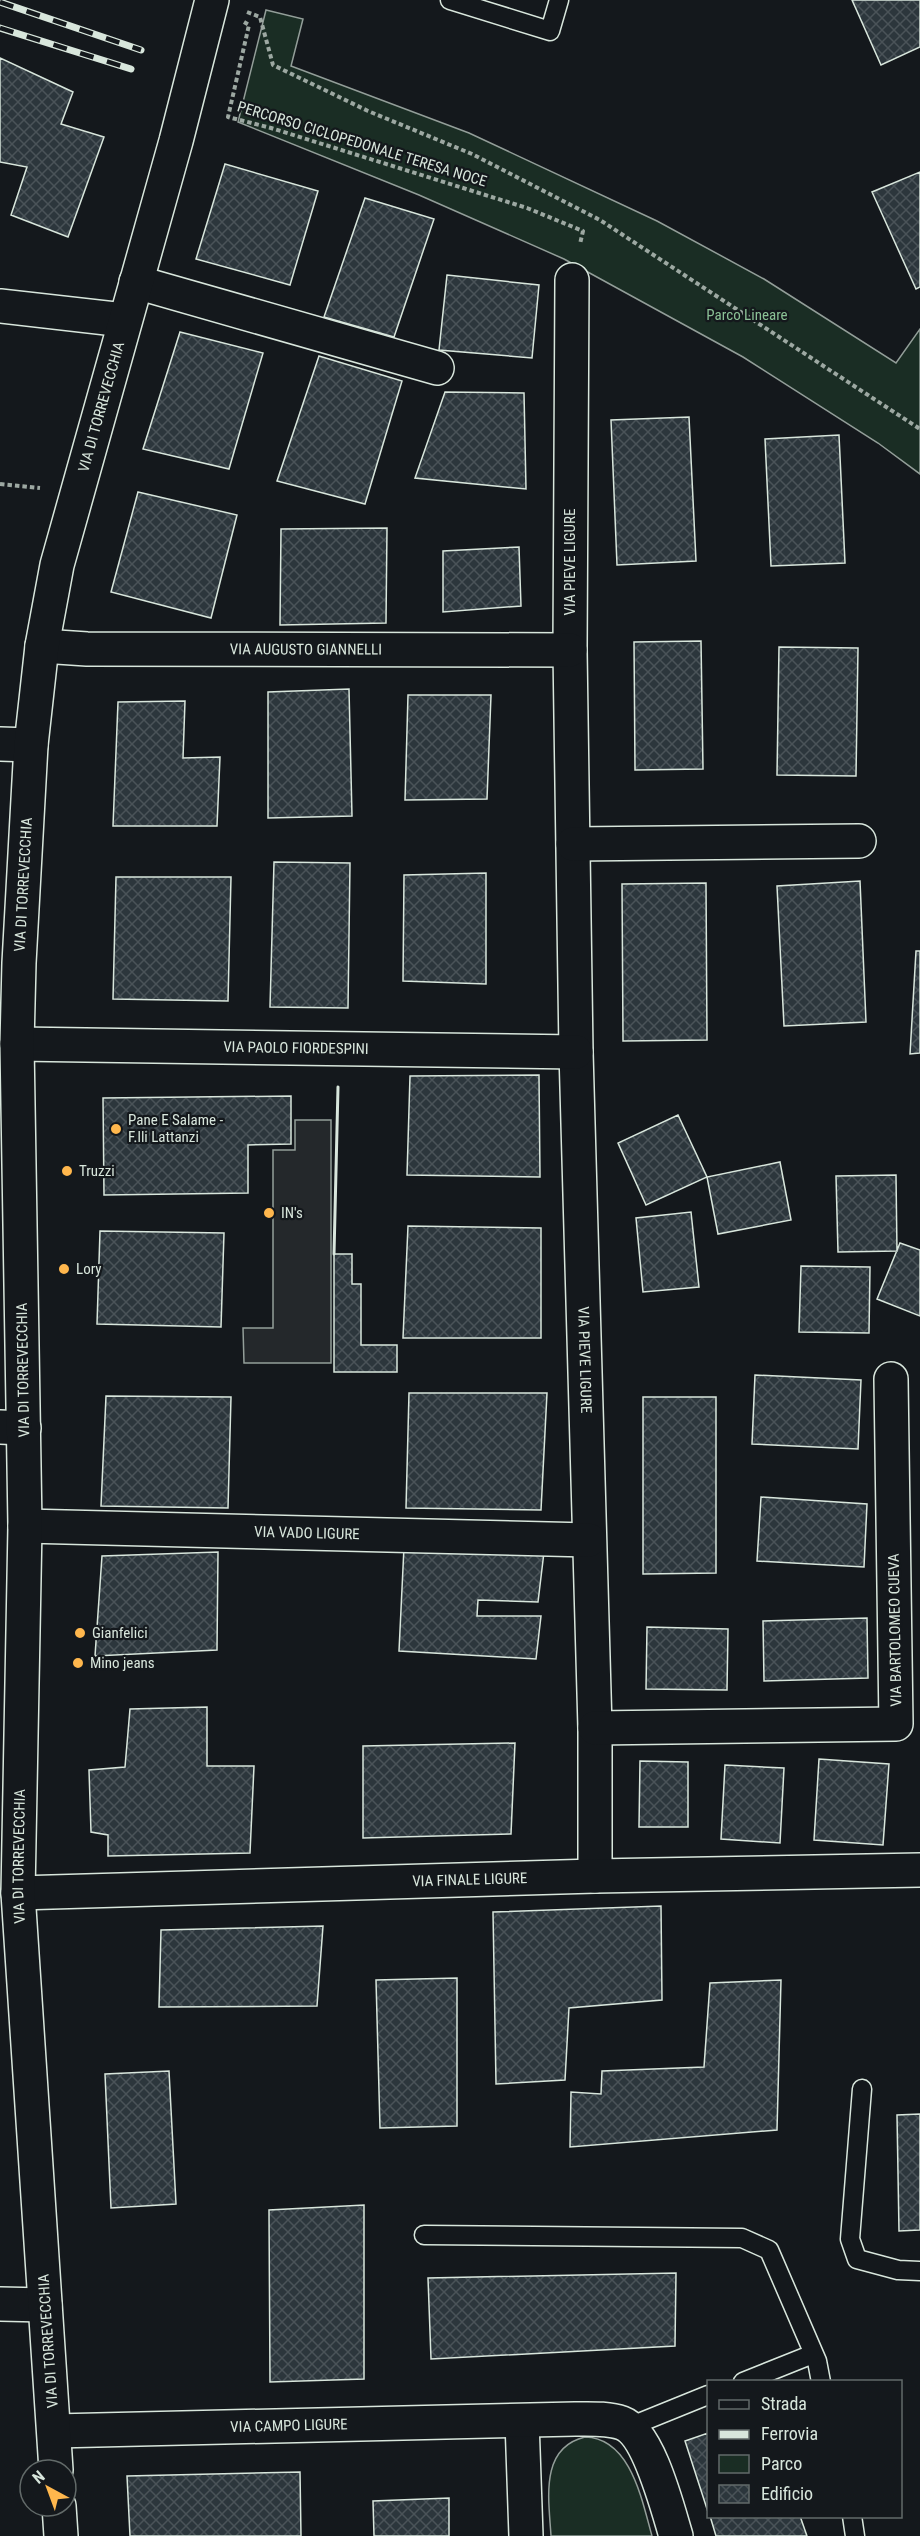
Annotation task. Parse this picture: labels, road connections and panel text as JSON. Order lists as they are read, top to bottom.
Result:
{
  "streets": {
    "street": [
      "VIA DI TORREVECCHIA",
      "VIA PIEVE LIGURE",
      "VIA AUGUSTO GIANNELLI",
      "VIA PAOLO FIORDESPINI",
      "VIA VADO LIGURE",
      "VIA BARTOLOMEO CUEVA",
      "VIA FINALE LIGURE",
      "VIA CAMPO LIGURE"
    ],
    "path": ["PERCORSO CICLOPEDONALE TERESA NOCE"]
  },
  "crossings": [
    ["PERCORSO CICLOPEDONALE TERESA NOCE", "VIA DI TORREVECCHIA"],
    ["VIA DI TORREVECCHIA", "VIA AUGUSTO GIANNELLI"],
    ["VIA DI TORREVECCHIA", "VIA PAOLO FIORDESPINI"],
    ["VIA DI TORREVECCHIA", "VIA VADO LIGURE"],
    ["VIA DI TORREVECCHIA", "VIA FINALE LIGURE"],
    ["VIA DI TORREVECCHIA", "VIA CAMPO LIGURE"],
    ["VIA PIEVE LIGURE", "VIA AUGUSTO GIANNELLI"],
    ["VIA PIEVE LIGURE", "VIA PAOLO FIORDESPINI"],
    ["VIA PIEVE LIGURE", "VIA VADO LIGURE"],
    ["VIA PIEVE LIGURE", "VIA BARTOLOMEO CUEVA"],
    ["VIA PIEVE LIGURE", "VIA FINALE LIGURE"]
  ],
  "parks": ["Parco Lineare"],
  "places": [
    "Pane E Salame - F.lli Lattanzi",
    "Truzzi",
    "IN's",
    "Lory",
    "Gianfelici",
    "Mino jeans"
  ],
  "legend": [
    "Strada",
    "Ferrovia",
    "Parco",
    "Edificio"
  ],
  "north": "top left"
}
